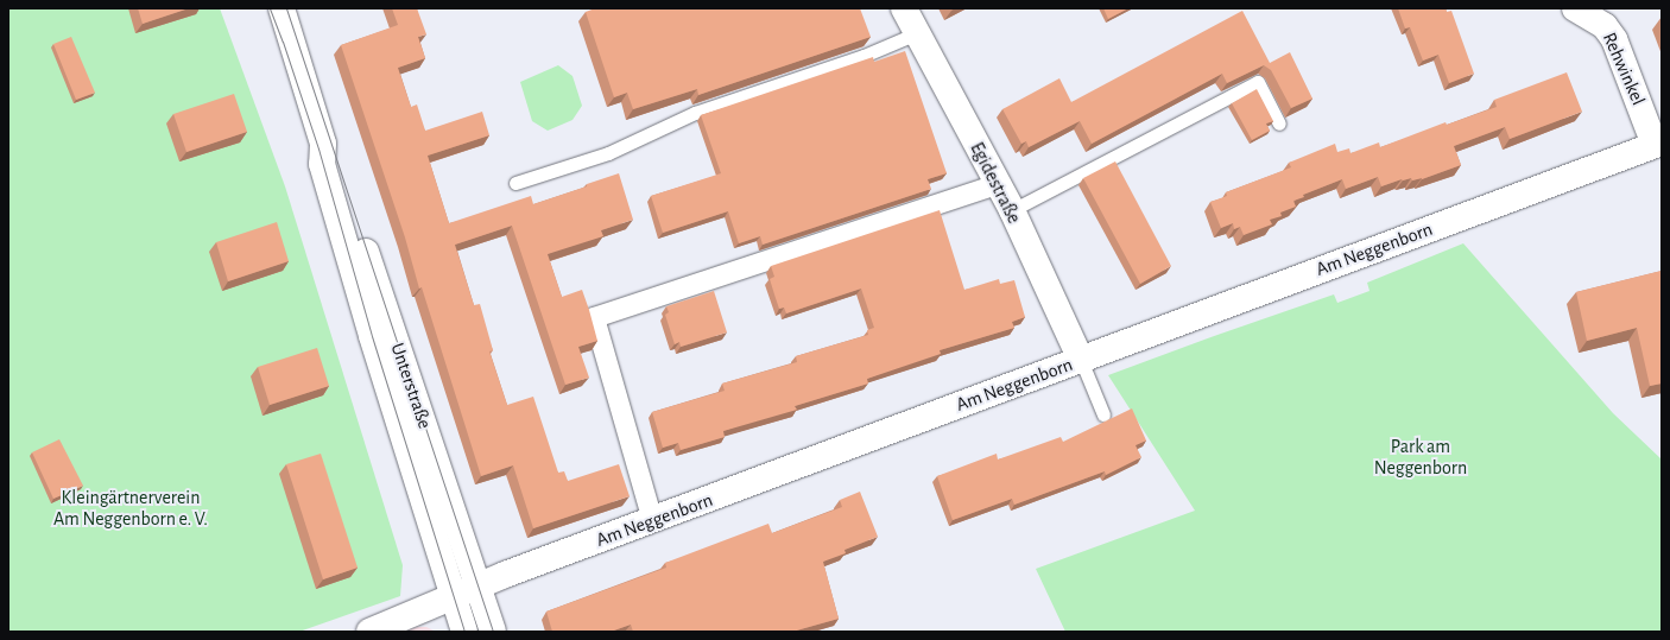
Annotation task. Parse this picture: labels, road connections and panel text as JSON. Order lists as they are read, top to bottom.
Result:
{
  "streets": {
    "street": [
      "Rehwinkel",
      "Egidestraße",
      "Am Neggenborn",
      "Unterstraße"
    ]
  },
  "crossings": [
    ["Rehwinkel", "Am Neggenborn"],
    ["Egidestraße", "Am Neggenborn"],
    ["Am Neggenborn", "Unterstraße"]
  ],
  "parks": ["Park am Neggenborn", "Kleingärtnerverein Am Neggenborn e. V."]
}
